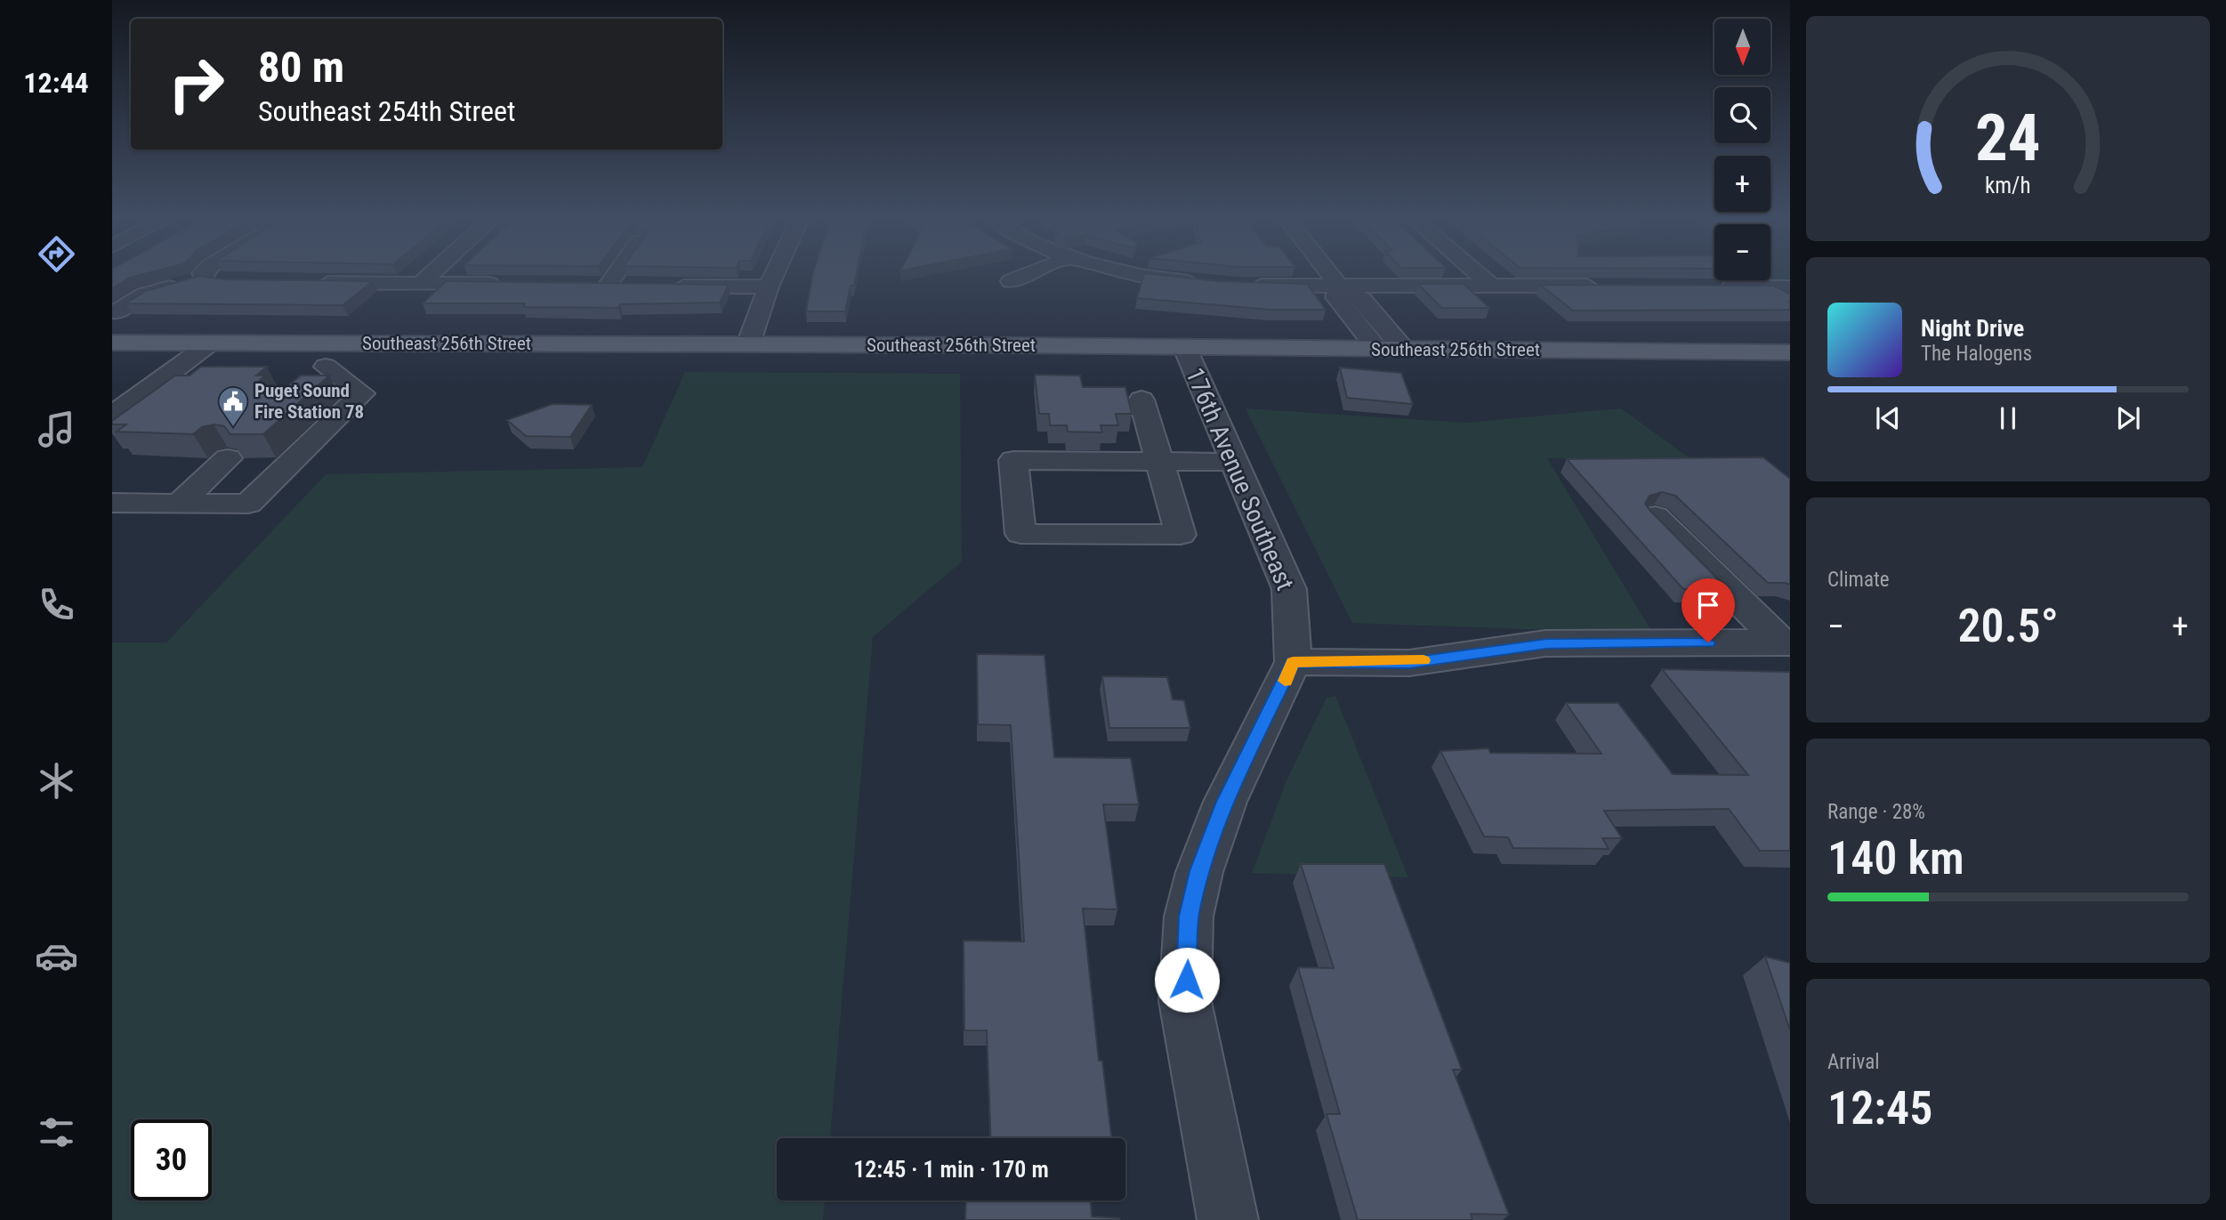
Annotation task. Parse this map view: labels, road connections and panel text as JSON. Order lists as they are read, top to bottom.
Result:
{
  "streets": {
    "main road": ["Southeast 256th Street"],
    "street": ["176th Avenue Southeast"]
  },
  "crossings": [
    ["Southeast 256th Street", "176th Avenue Southeast"]
  ],
  "places": {
    "public building": ["Puget Sound Fire Station 78"]
  },
  "north": "bottom",
  "page": {
    "tabs": "12:44",
    "map_buttons": ["+", "−"],
    "turn": ["80 m", "Southeast 254th Street"],
    "song": ["Night Drive", "The Halogens"],
    "tile": [
      "Climate",
      ["Range · 28%", "140 km"],
      ["Arrival", "12:45"]
    ],
    "heat": ["−", "20.5°", "+"],
    "limit": "30",
    "trip": "12:45 · 1 min · 170 m",
    "gauge": ["24", "km/h"]
  }
}
